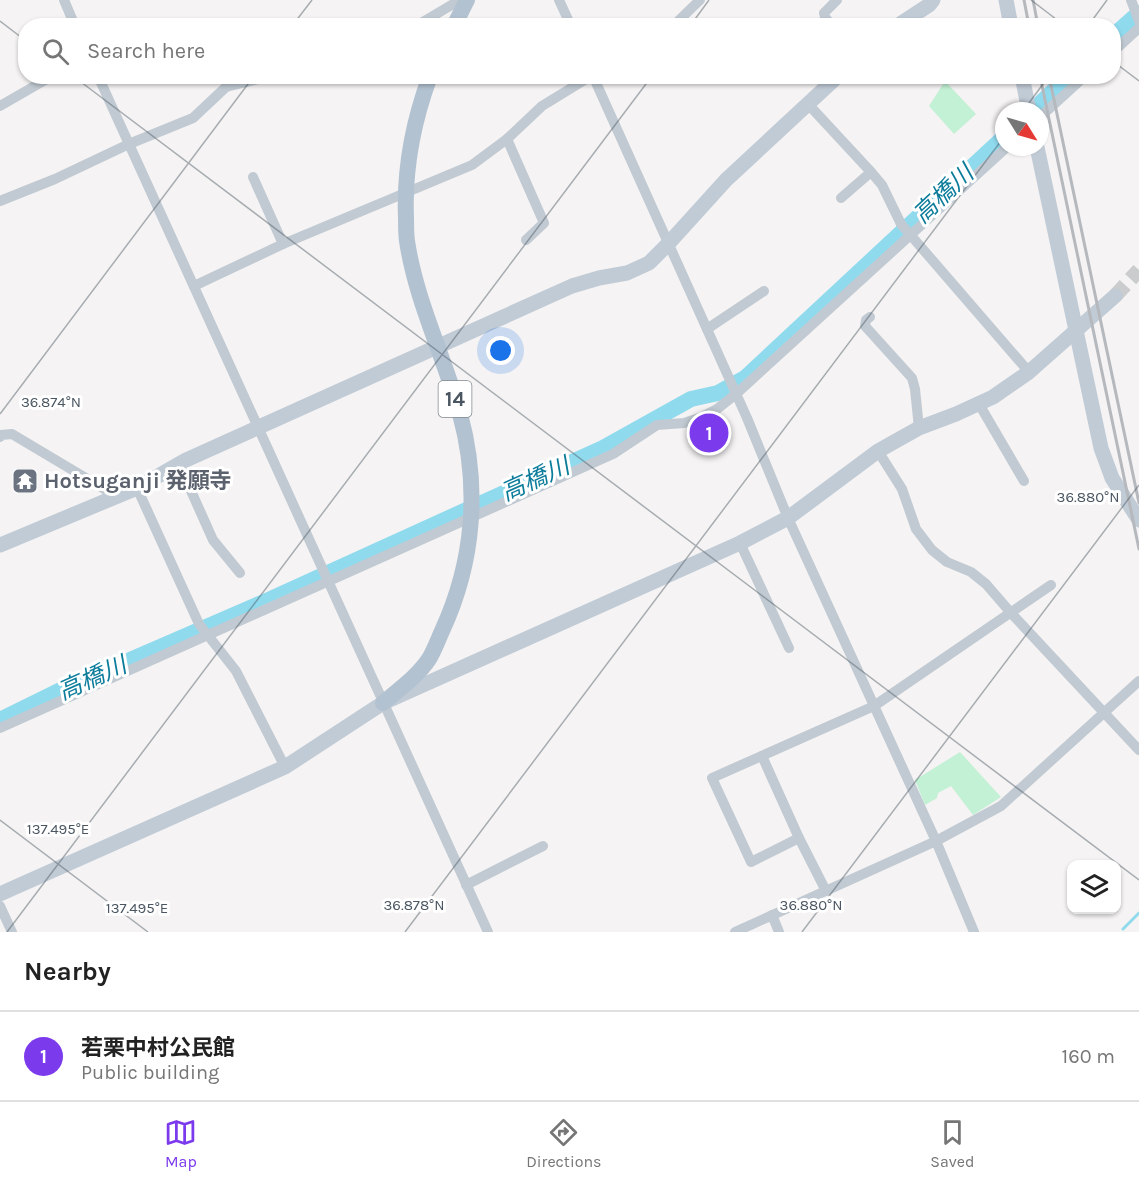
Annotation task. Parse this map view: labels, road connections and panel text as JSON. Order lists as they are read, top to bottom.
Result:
{
  "streets": {
    "main road": ["14"]
  },
  "water": ["高橋川"],
  "places": {
    "temple": ["Hotsuganji 発願寺"]
  },
  "north": "bottom right",
  "page": {
    "search": "Search here",
    "pins": "1",
    "heading": "Nearby",
    "list": [
      {
        "mark": "1",
        "name": "若栗中村公民館",
        "note": "Public building",
        "value": "160 m"
      }
    ],
    "nav": ["Map", "Directions", "Saved"]
  },
  "coordinates": [
    "36.874°N",
    "36.880°N",
    "137.495°E",
    "36.878°N"
  ]
}
